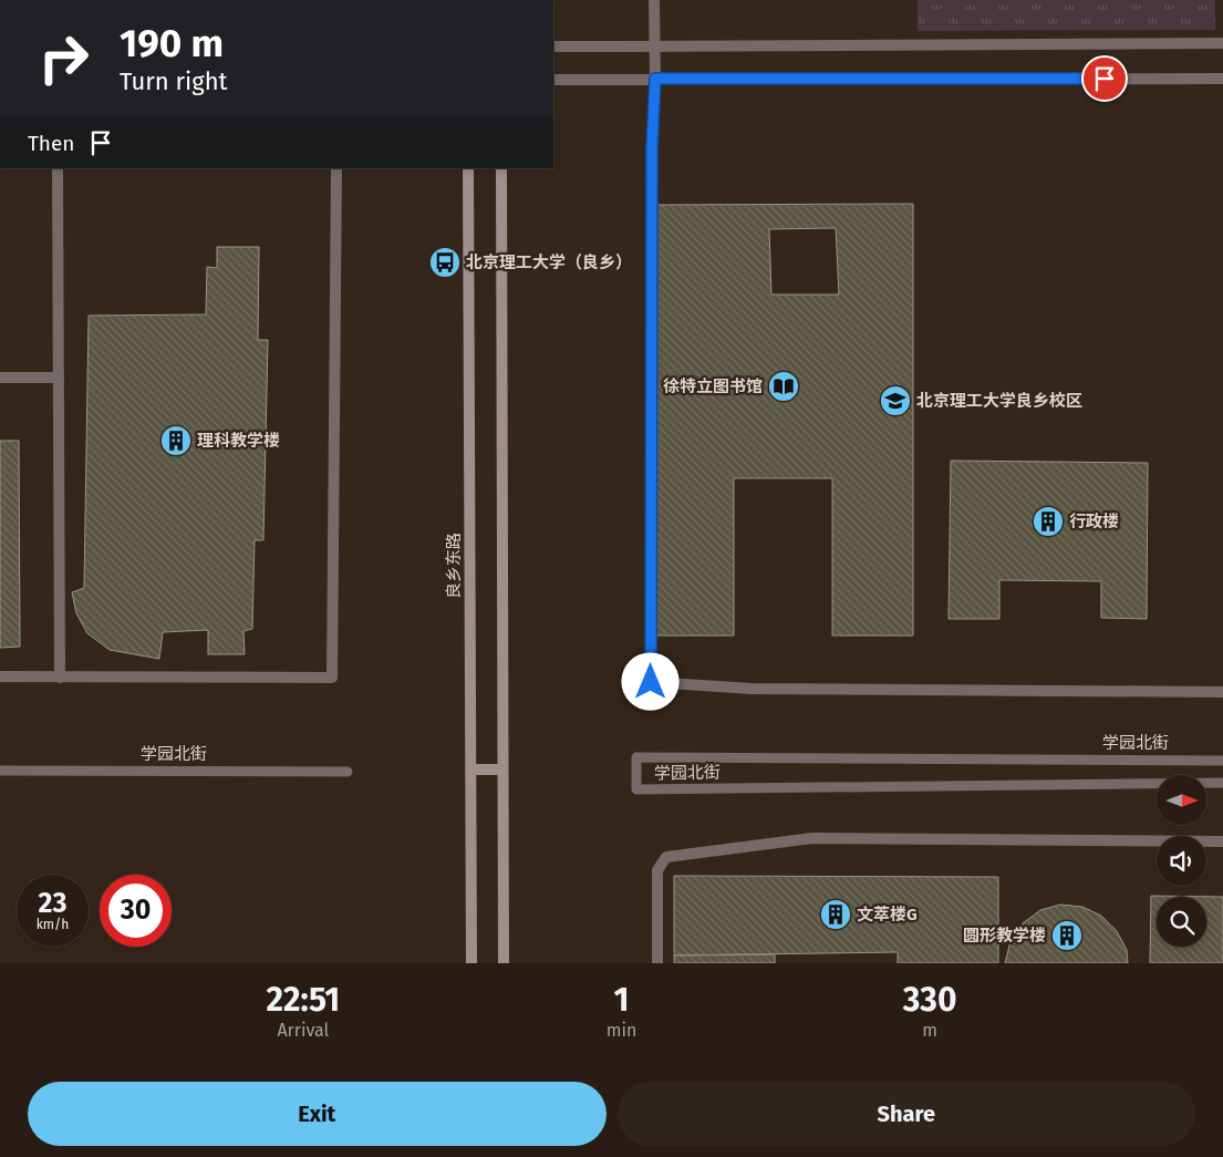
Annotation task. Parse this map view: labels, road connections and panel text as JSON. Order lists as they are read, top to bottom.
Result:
{
  "streets": {
    "main road": ["良乡东路"],
    "lane": ["学园北街"]
  },
  "places": {
    "bus stop": ["北京理工大学（良乡）"],
    "library": ["徐特立图书馆"],
    "school or university": ["北京理工大学良乡校区"],
    "building": [
      "理科教学楼",
      "行政楼",
      "文萃楼G",
      "圆形教学楼"
    ]
  },
  "north": "right",
  "page": {
    "turn": ["190 m", "Turn right"],
    "then": "Then",
    "speed": "23 km/h",
    "limit": "30",
    "eta": [
      "22:51",
      "Arrival",
      "1",
      "min",
      "330",
      "m"
    ],
    "buttons": ["Exit", "Share"]
  }
}
